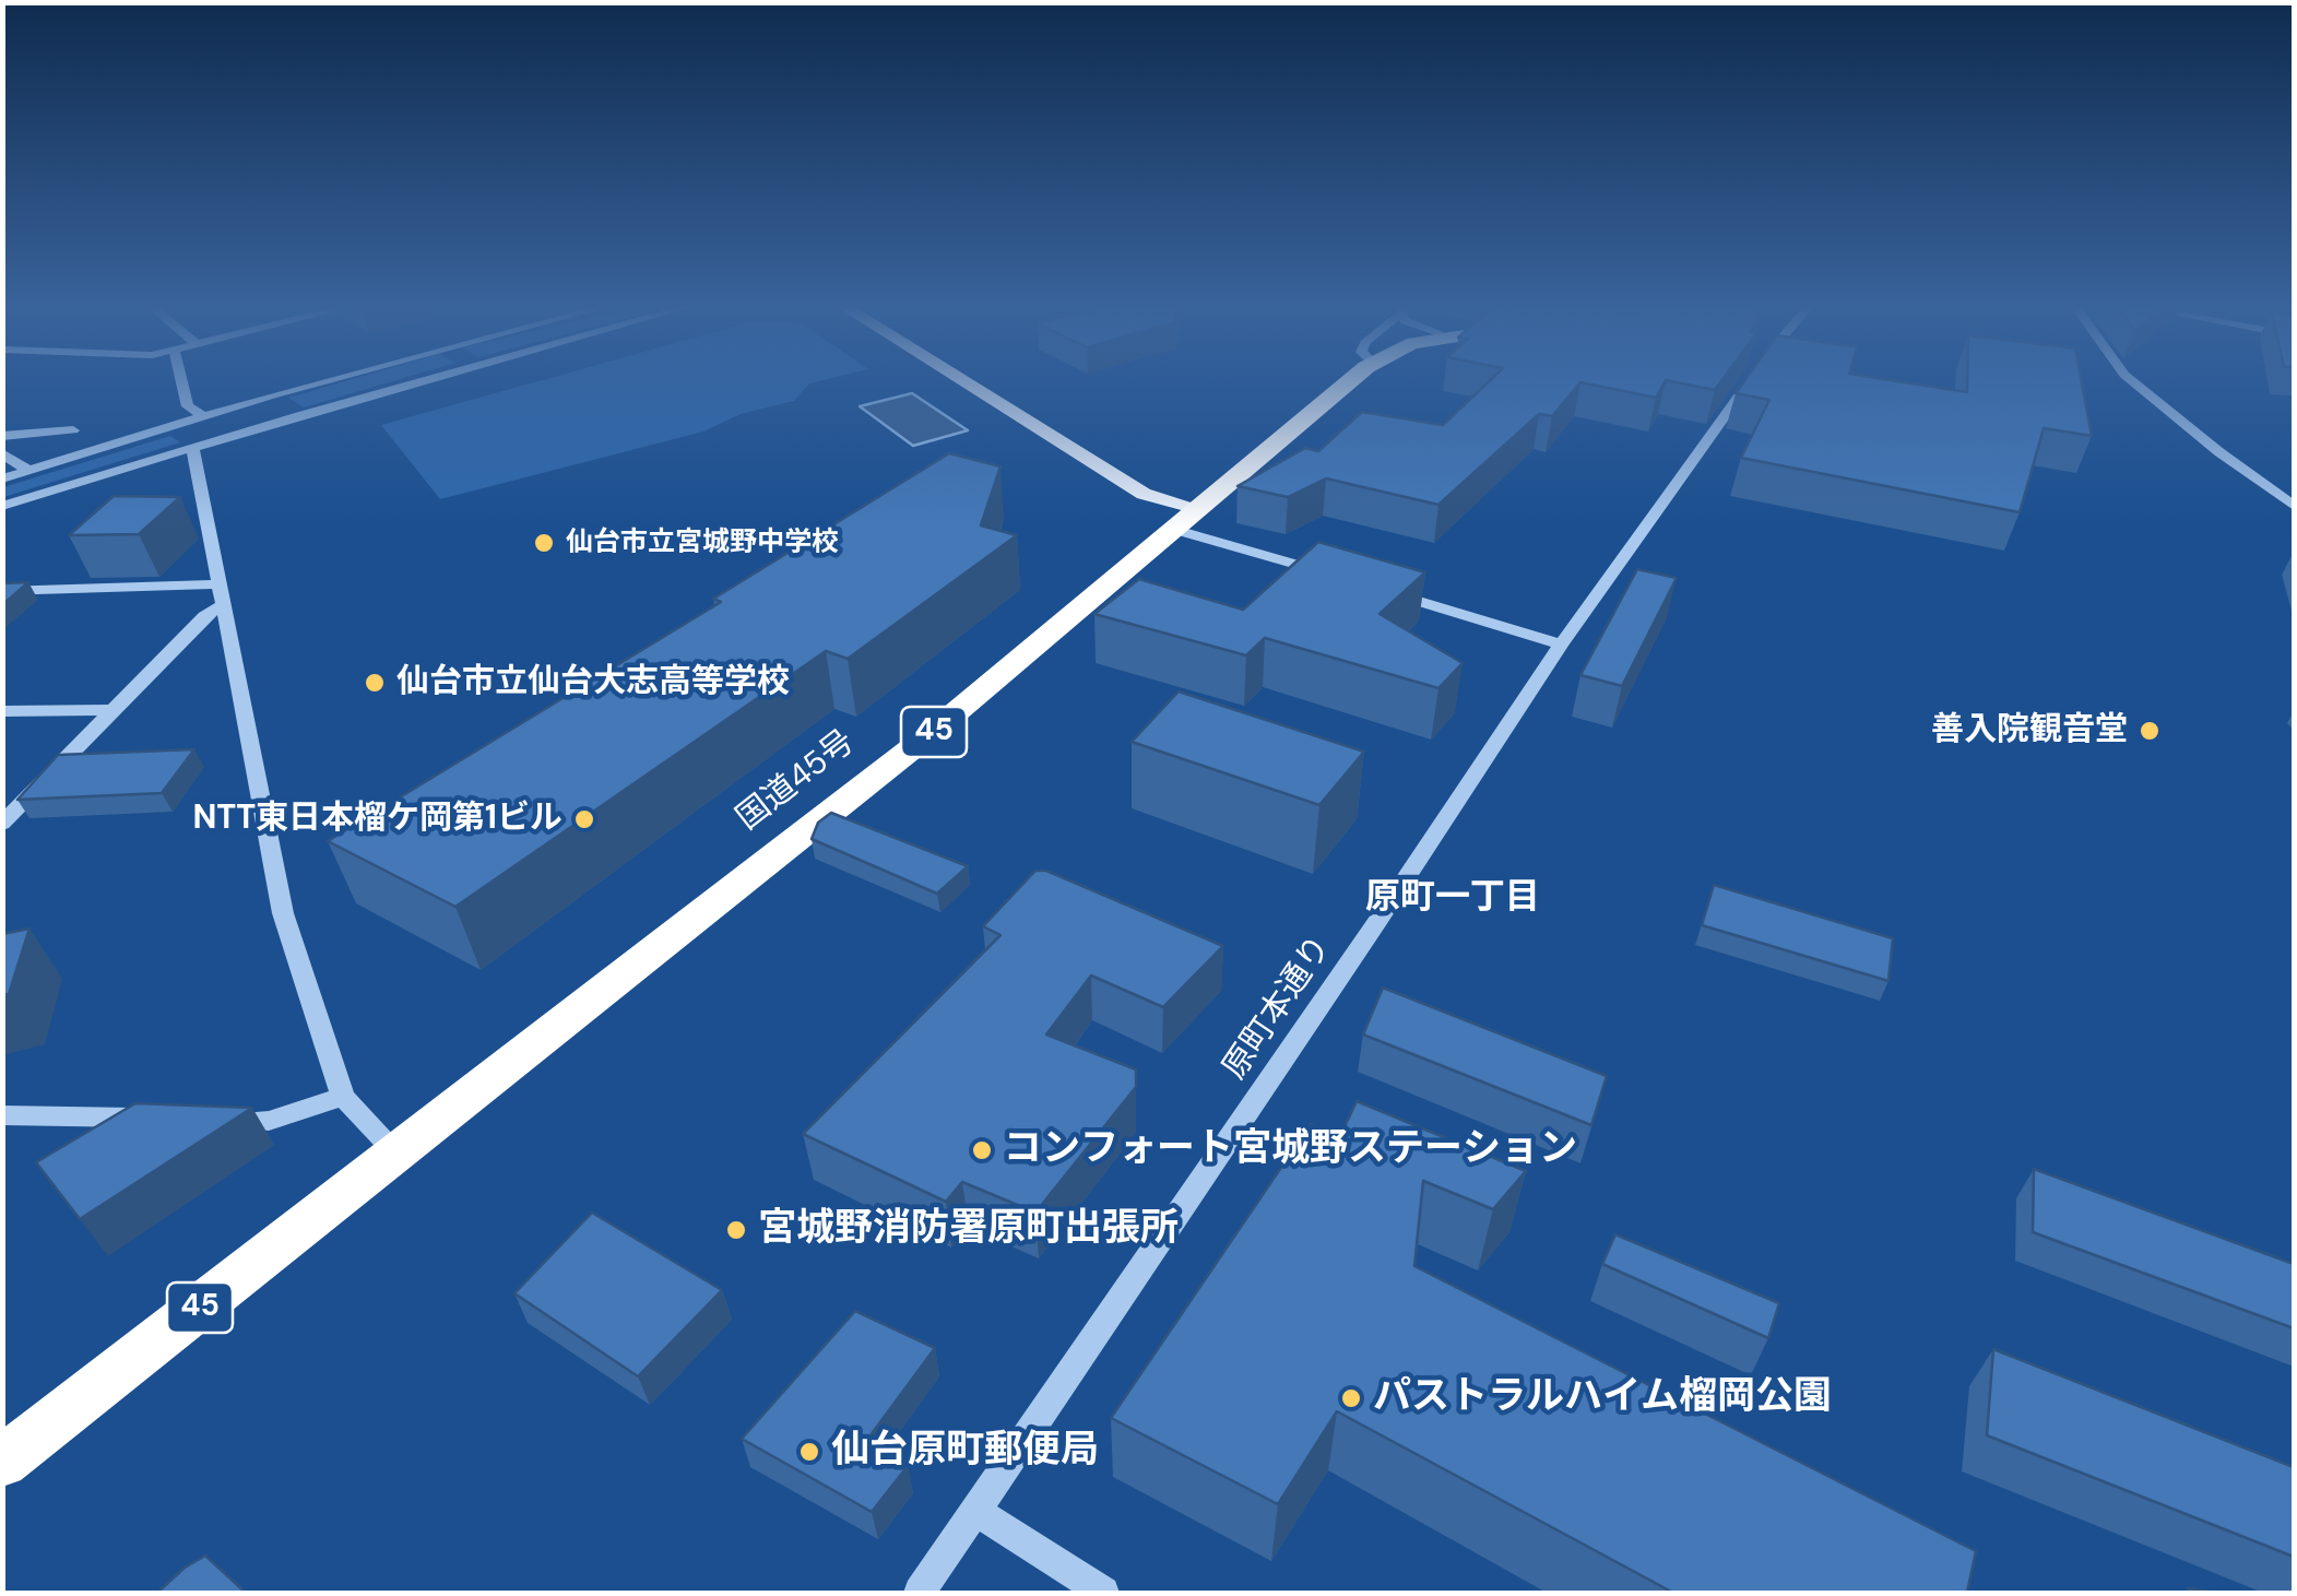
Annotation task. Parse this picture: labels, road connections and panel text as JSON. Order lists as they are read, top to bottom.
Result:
{
  "streets": {
    "highway": ["45", "国道45号"],
    "street": ["原町本通り"]
  },
  "districts": ["原町一丁目"],
  "places": [
    "仙台市立宮城野中学校",
    "仙台市立仙台大志高等学校",
    "善入院観音堂",
    "NTT東日本榴ケ岡第1ビル",
    "コンフォート宮城野ステーション",
    "宮城野消防署原町出張所",
    "パストラルハイム榴岡公園",
    "仙台原町郵便局"
  ]
}
